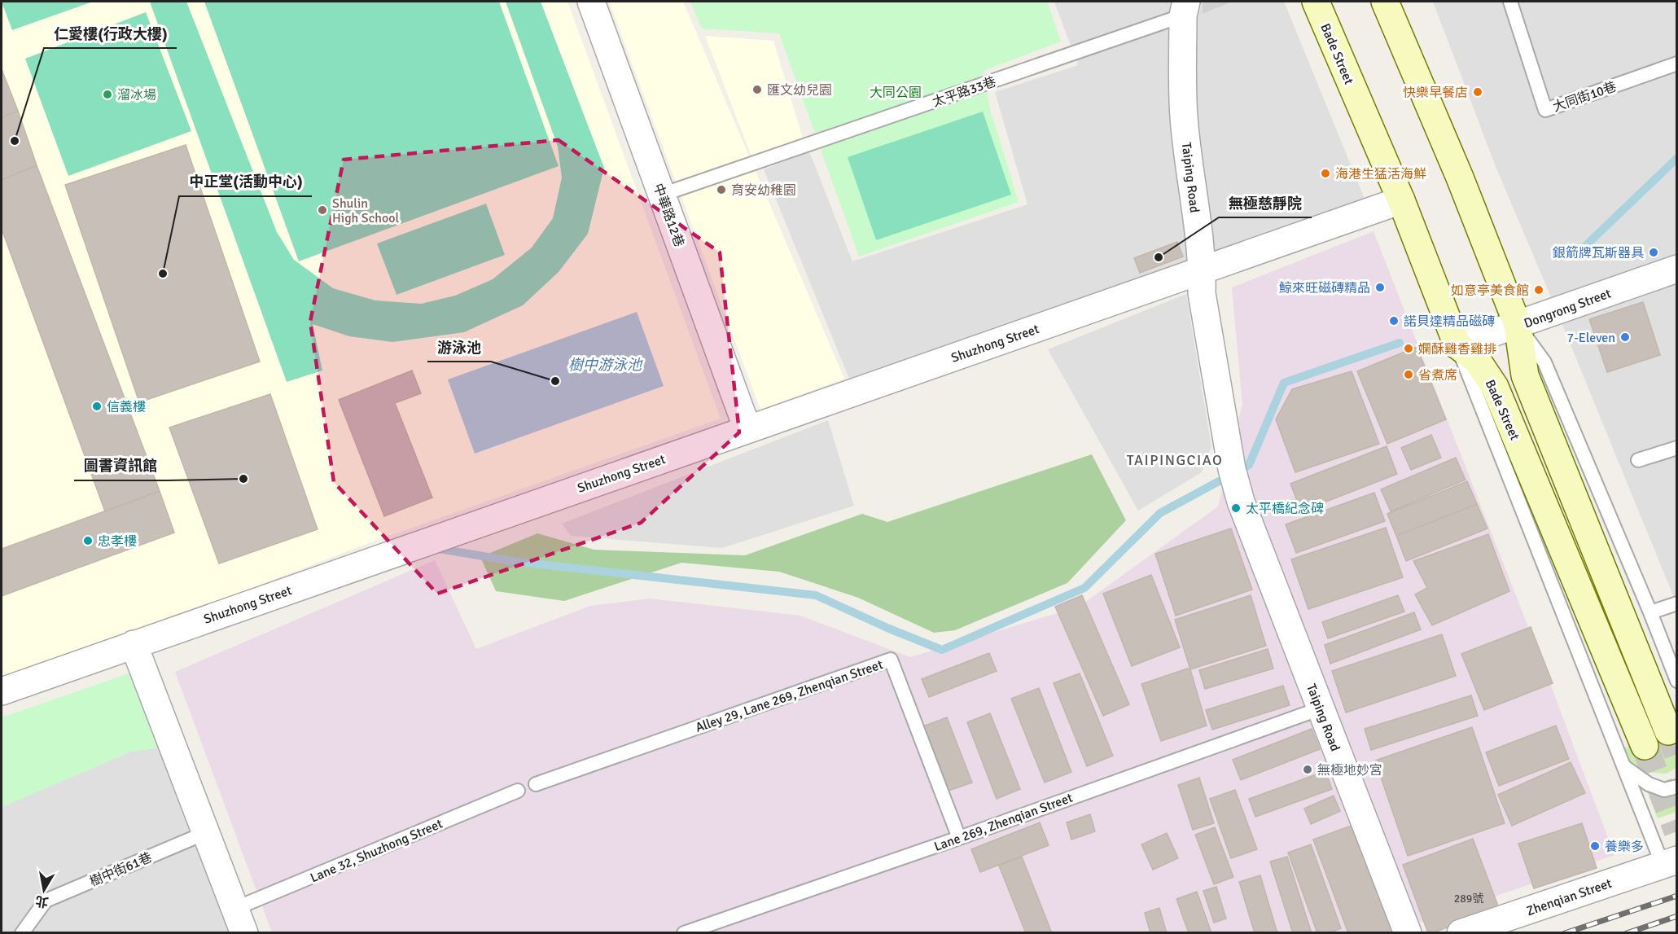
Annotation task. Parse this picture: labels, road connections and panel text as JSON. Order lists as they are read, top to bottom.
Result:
{
  "streets": {
    "street": [
      "Bade Street",
      "Taiping Road",
      "中華路12巷",
      "Dongrong Street",
      "Shuzhong Street",
      "Zhenqian Street"
    ],
    "lane": [
      "太平路33巷",
      "大同街10巷",
      "Alley 29, Lane 269, Zhenqian Street",
      "Lane 269, Zhenqian Street",
      "Lane 32, Shuzhong Street",
      "樹中街61巷"
    ]
  },
  "crossings": [
    ["Bade Street", "Dongrong Street"],
    ["Bade Street", "Shuzhong Street"],
    ["太平路33巷", "Taiping Road"],
    ["太平路33巷", "中華路12巷"],
    ["Taiping Road", "Shuzhong Street"],
    ["Taiping Road", "Lane 269, Zhenqian Street"],
    ["中華路12巷", "Shuzhong Street"],
    ["Alley 29, Lane 269, Zhenqian Street", "Lane 269, Zhenqian Street"]
  ],
  "districts": ["TAIPINGCIAO"],
  "water": ["樹中游泳池"],
  "parks": ["大同公園"],
  "places": [
    "匯文幼兒園",
    "快樂早餐店",
    "溜冰場",
    "仁愛樓(行政大樓)",
    "海港生猛活海鮮",
    "育安幼稚園",
    "Shulin High School",
    "銀箭牌瓦斯器具",
    "無極慈靜院",
    "中正堂(活動中心)",
    "鯨來旺磁磚精品",
    "如意亭美食館",
    "諾貝達精品磁磚",
    "7-Eleven",
    "嫻酥雞香雞排",
    "省煮席",
    "游泳池",
    "信義樓",
    "圖書資訊館",
    "太平橋紀念碑",
    "忠孝樓",
    "無極地妙宮",
    "養樂多"
  ],
  "house_numbers": ["289號"],
  "north": "bottom"
}
